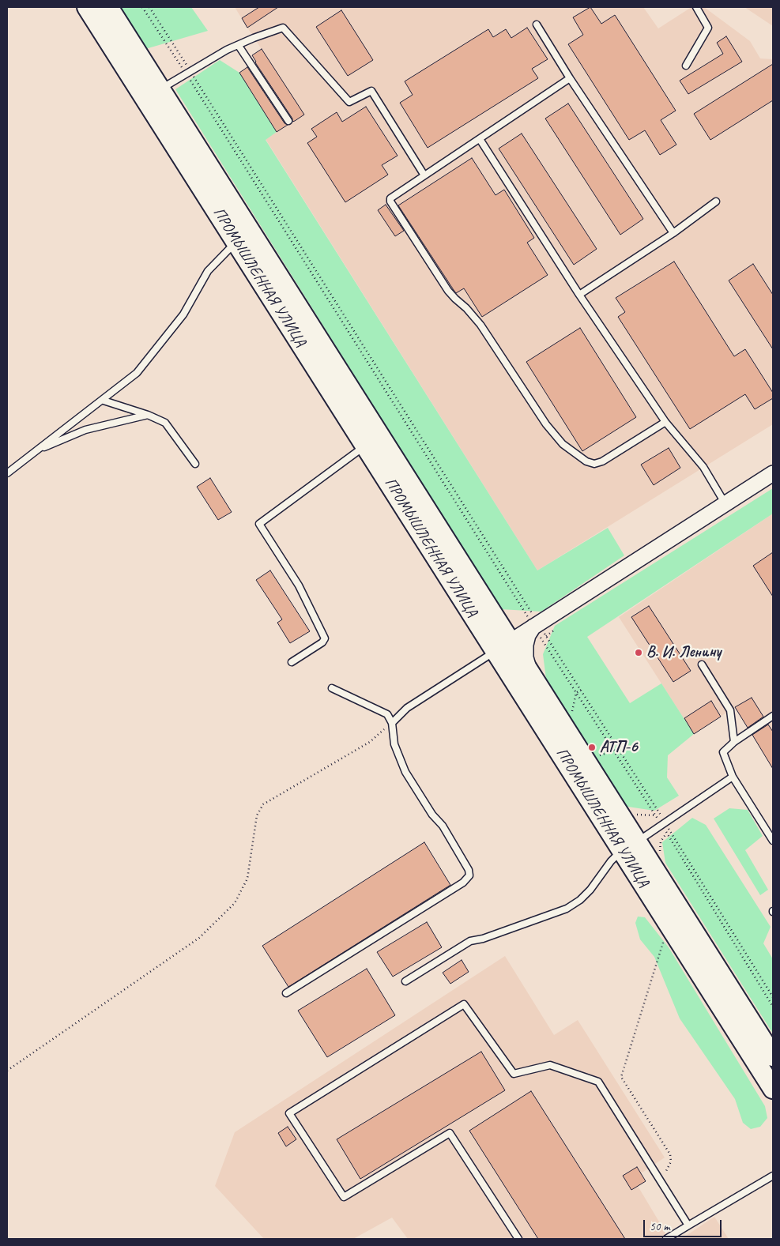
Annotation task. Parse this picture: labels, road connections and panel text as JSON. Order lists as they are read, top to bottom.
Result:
{
  "streets": {
    "main road": ["ПРОМЫШЛЕННАЯ УЛИЦА"]
  },
  "places": ["В. И. Ленину", "АТП-6"],
  "scale_bar": "50 m"
}
